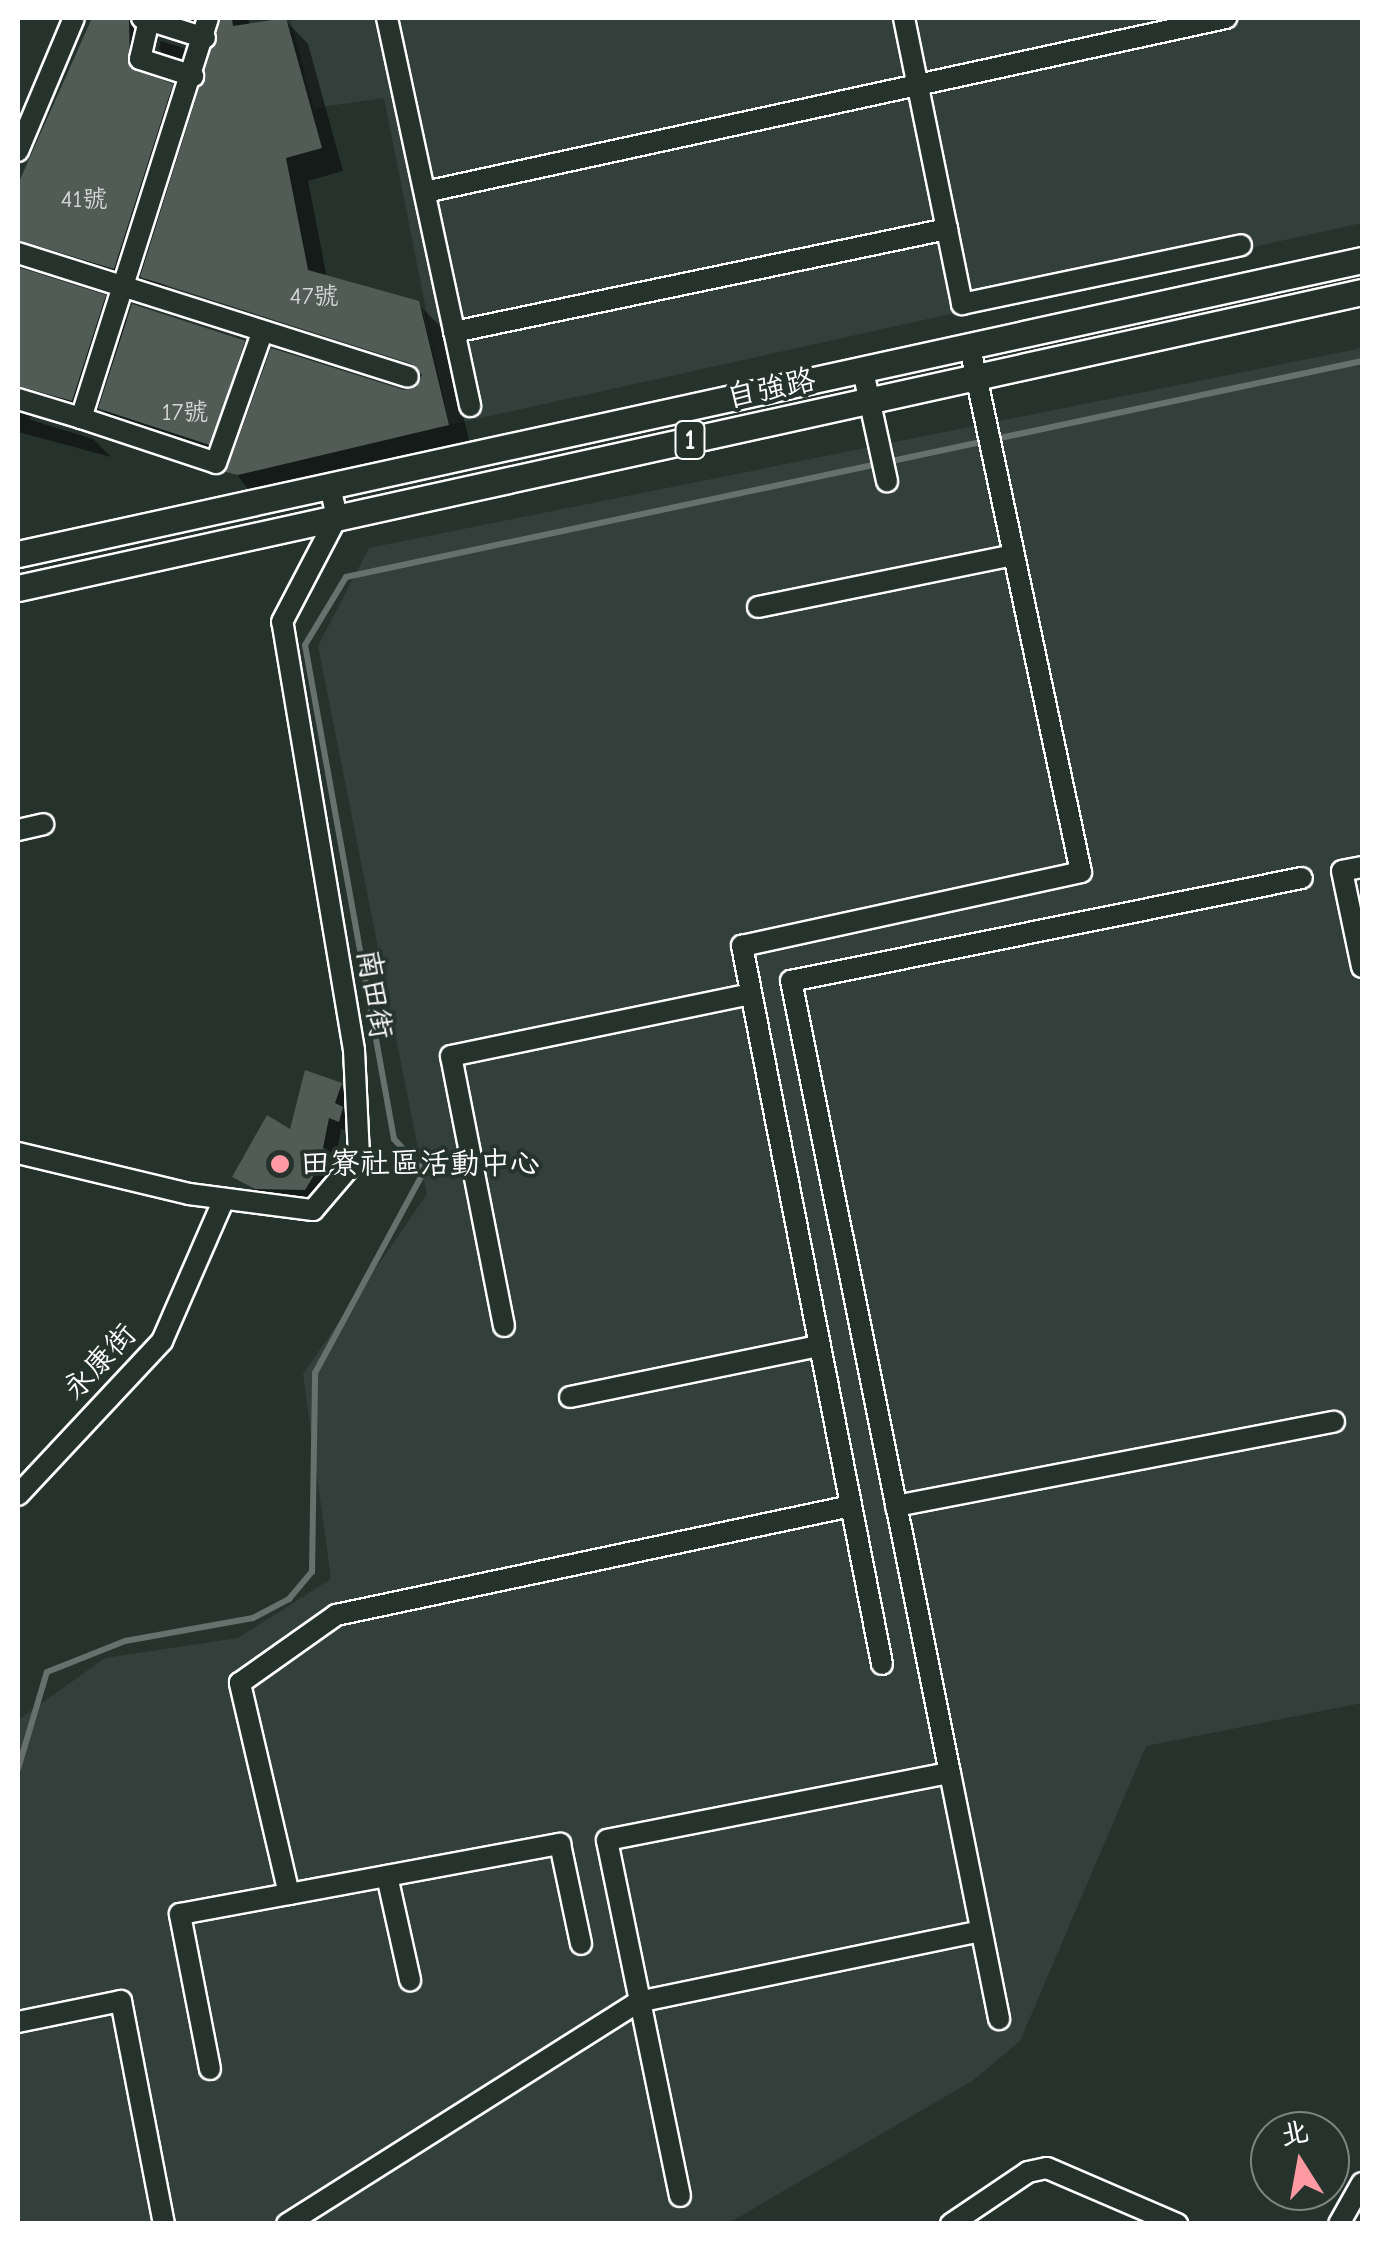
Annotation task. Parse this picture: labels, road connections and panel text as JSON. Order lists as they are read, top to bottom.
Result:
{
  "streets": {
    "main road": ["自強路", "1"],
    "street": ["南田街", "永康街"]
  },
  "crossings": [
    ["自強路", "南田街"],
    ["南田街", "永康街"]
  ],
  "places": ["田寮社區活動中心"],
  "house_numbers": ["41號", "47號", "17號"],
  "north": "top"
}
